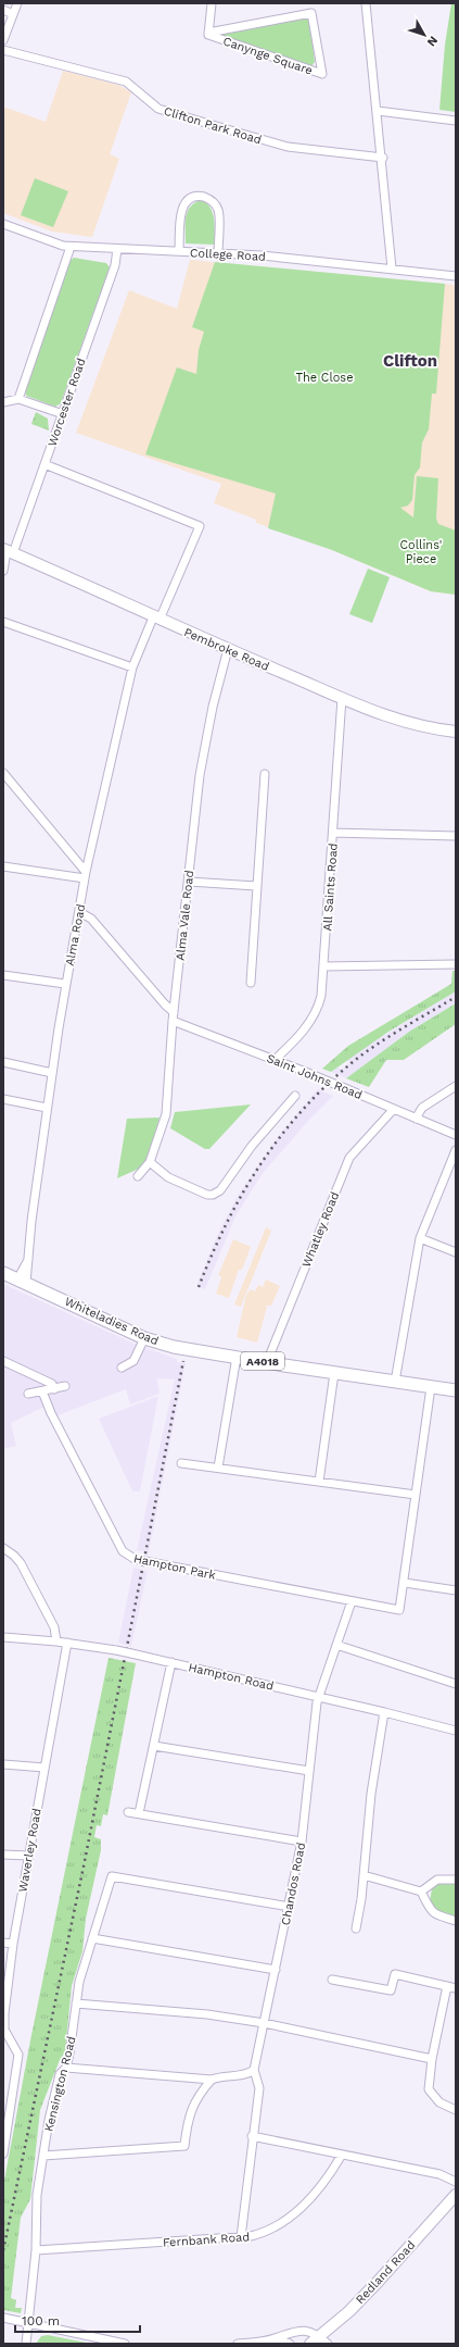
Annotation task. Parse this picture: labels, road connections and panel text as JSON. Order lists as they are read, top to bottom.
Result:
{
  "streets": {
    "main road": [
      "Pembroke Road",
      "Whiteladies Road",
      "A4018",
      "Redland Road"
    ],
    "street": [
      "Canynge Square",
      "Clifton Park Road",
      "College Road",
      "Worcester Road",
      "All Saints Road",
      "Alma Vale Road",
      "Alma Road",
      "Saint Johns Road",
      "Whatley Road",
      "Hampton Park",
      "Hampton Road",
      "Waverley Road",
      "Chandos Road",
      "Kensington Road",
      "Fernbank Road"
    ]
  },
  "crossings": [
    ["College Road", "Worcester Road"],
    ["Worcester Road", "Pembroke Road"],
    ["Worcester Road", "Alma Road"],
    ["Pembroke Road", "All Saints Road"],
    ["Pembroke Road", "Alma Vale Road"],
    ["Pembroke Road", "Alma Road"],
    ["All Saints Road", "Saint Johns Road"],
    ["Alma Vale Road", "Saint Johns Road"],
    ["Alma Road", "Saint Johns Road"],
    ["Alma Road", "Whiteladies Road"],
    ["Saint Johns Road", "Whatley Road"],
    ["Whatley Road", "Whiteladies Road"],
    ["Hampton Road", "Waverley Road"],
    ["Hampton Road", "Chandos Road"],
    ["Chandos Road", "Kensington Road"],
    ["Kensington Road", "Fernbank Road"]
  ],
  "districts": ["Clifton"],
  "parks": ["The Close", "Collins' Piece"],
  "scale_bar": "100 m",
  "north": "bottom right"
}
